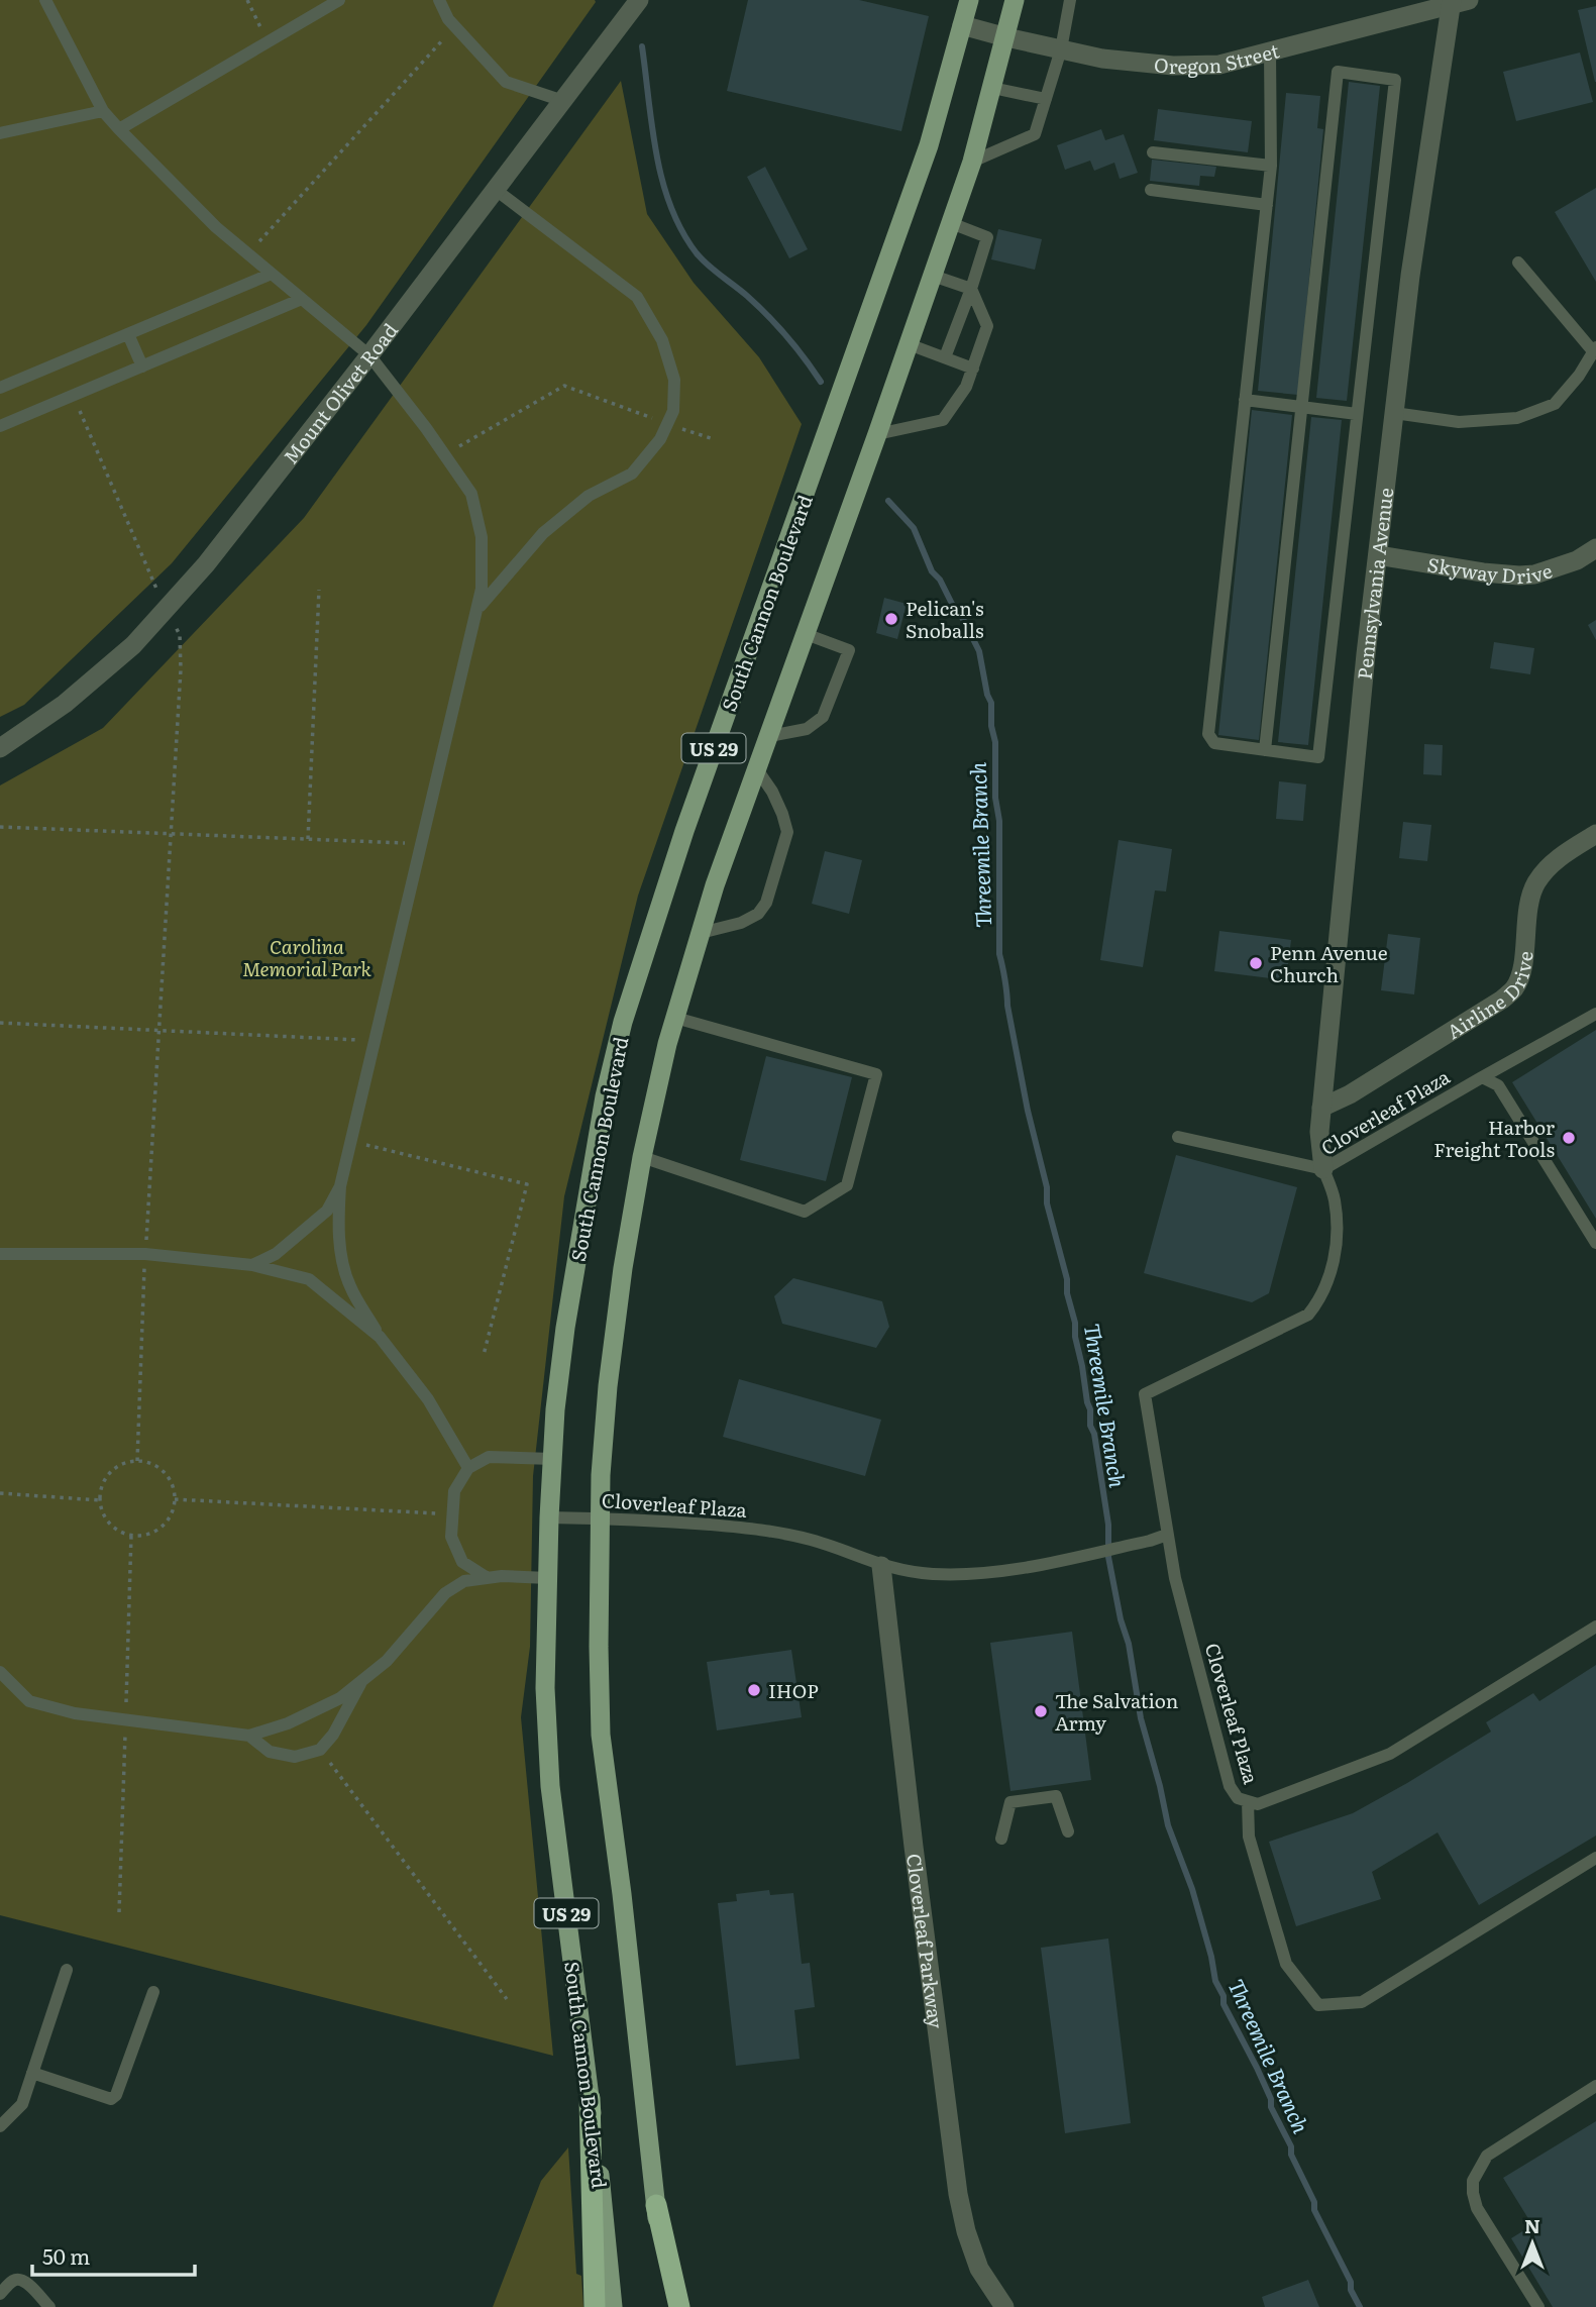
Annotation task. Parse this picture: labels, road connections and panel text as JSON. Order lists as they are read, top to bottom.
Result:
{
  "streets": {
    "main road": ["South Cannon Boulevard", "US 29"],
    "street": [
      "Oregon Street",
      "Mount Olivet Road",
      "Skyway Drive",
      "Pennsylvania Avenue",
      "Airline Drive",
      "Cloverleaf Parkway"
    ],
    "lane": ["Cloverleaf Plaza"]
  },
  "crossings": [
    ["Oregon Street", "Pennsylvania Avenue"],
    ["Oregon Street", "South Cannon Boulevard"],
    ["Oregon Street", "US 29"],
    ["Skyway Drive", "Pennsylvania Avenue"],
    ["Pennsylvania Avenue", "Airline Drive"],
    ["Pennsylvania Avenue", "Cloverleaf Plaza"],
    ["South Cannon Boulevard", "Cloverleaf Plaza"],
    ["US 29", "Cloverleaf Plaza"],
    ["Cloverleaf Plaza", "Cloverleaf Parkway"]
  ],
  "water": ["Threemile Branch"],
  "parks": ["Carolina Memorial Park"],
  "places": [
    "Pelican's Snoballs",
    "Penn Avenue Church",
    "Harbor Freight Tools",
    "IHOP",
    "The Salvation Army"
  ],
  "scale_bar": "50 m",
  "north": "top"
}
